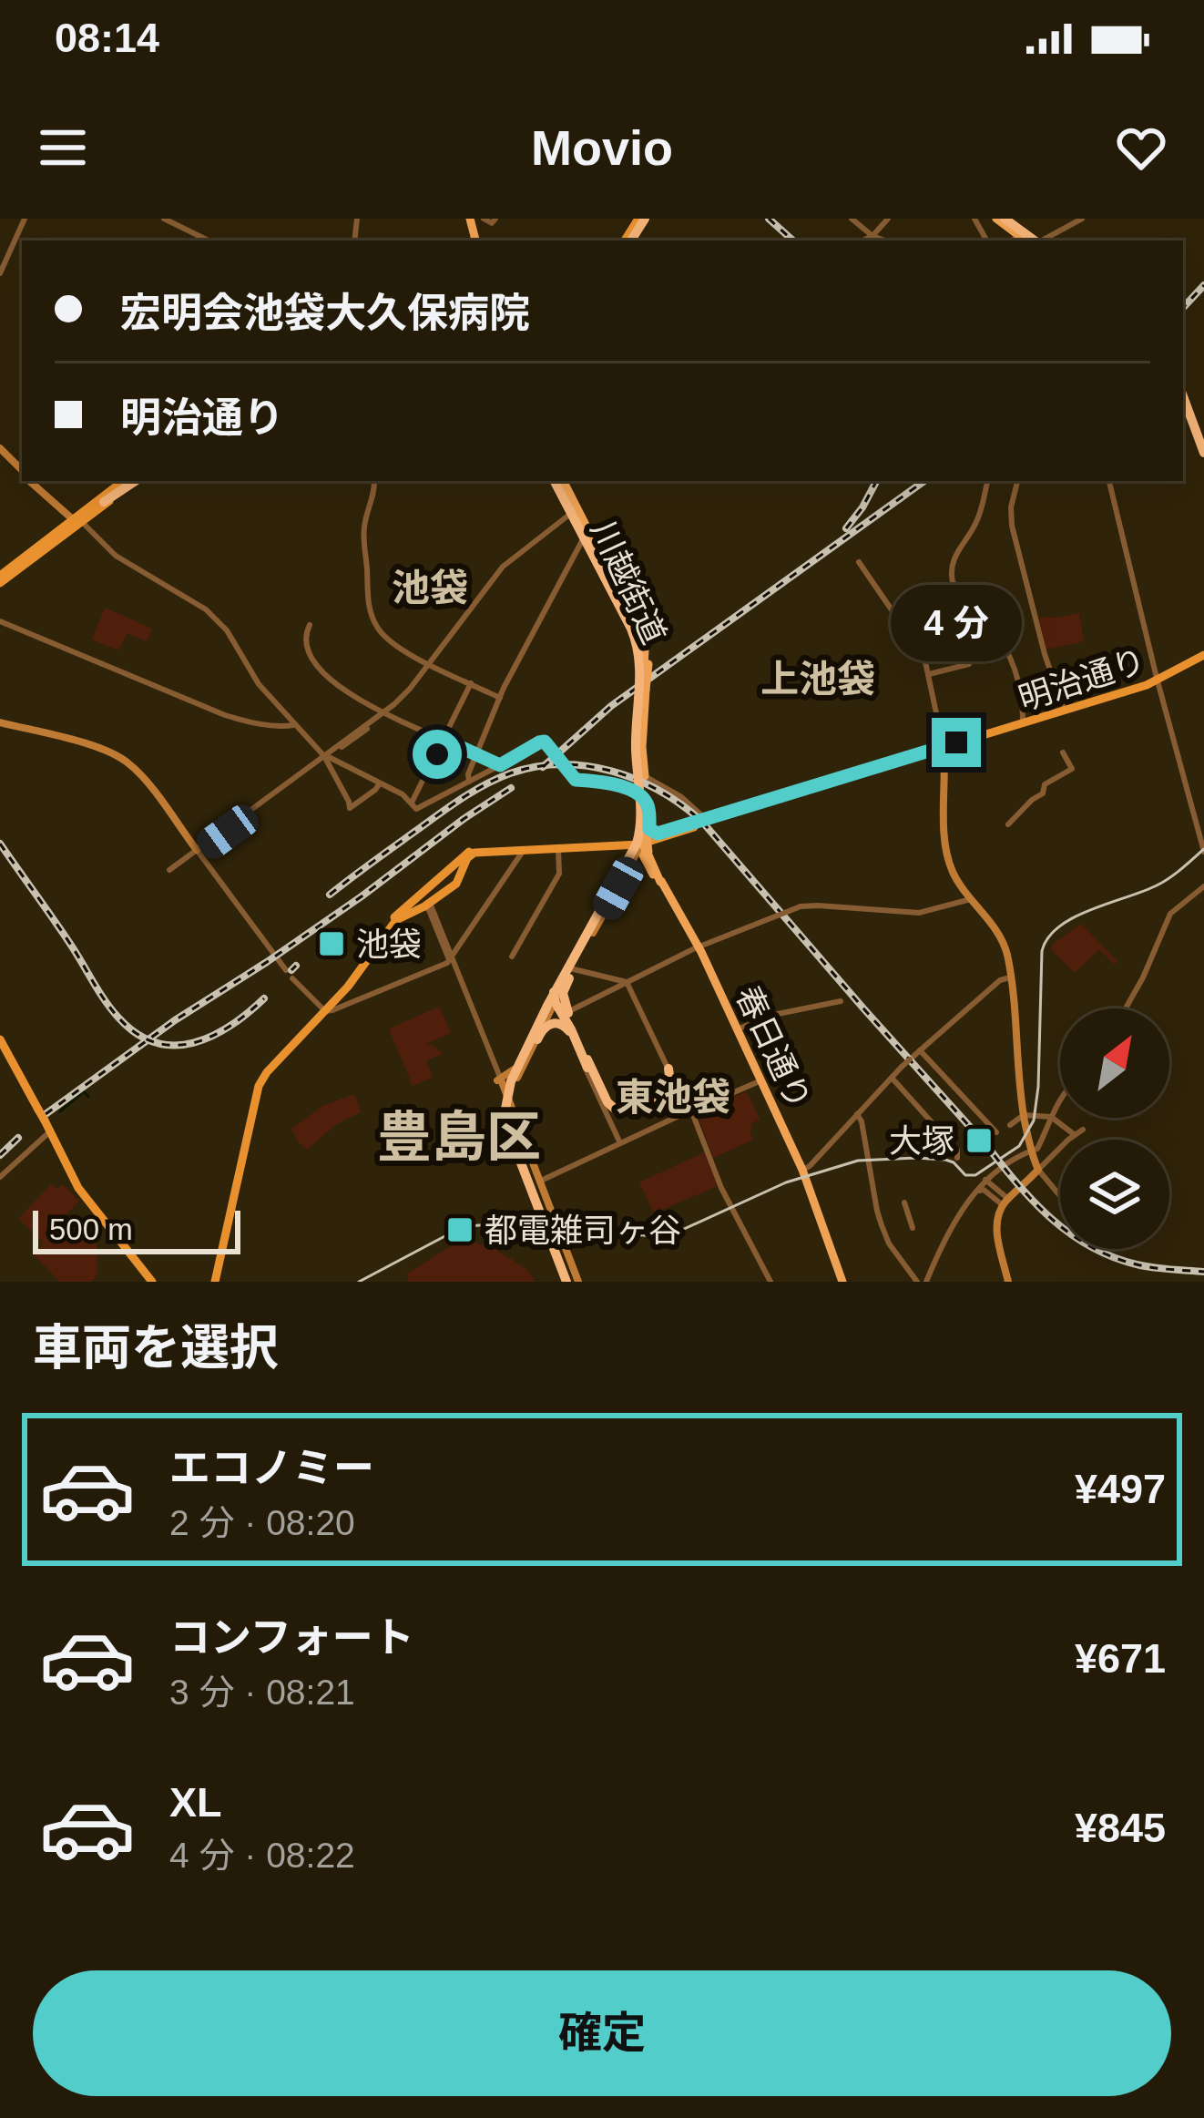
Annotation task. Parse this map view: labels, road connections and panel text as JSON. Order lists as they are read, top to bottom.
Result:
{
  "streets": {
    "highway": ["川越街道", "春日通り"],
    "main road": ["明治通り"]
  },
  "crossings": [
    ["川越街道", "明治通り"],
    ["川越街道", "春日通り"],
    ["明治通り", "春日通り"]
  ],
  "districts": [
    "池袋",
    "上池袋",
    "東池袋",
    "豊島区"
  ],
  "places": {
    "transit": ["池袋", "大塚", "都電雑司ヶ谷"]
  },
  "scale_bar": "500 m",
  "north": "top right",
  "page": {
    "status": "08:14",
    "header": "Movio",
    "banner": ["宏明会池袋大久保病院", "明治通り"],
    "bubble": "4 分",
    "scale": "500 m",
    "heading": "車両を選択",
    "list": [
      {
        "name": "エコノミー",
        "note": "2 分 · 08:20",
        "value": "¥497"
      },
      {
        "name": "コンフォート",
        "note": "3 分 · 08:21",
        "value": "¥671"
      },
      {
        "name": "XL",
        "note": "4 分 · 08:22",
        "value": "¥845"
      }
    ],
    "buttons": "確定"
  }
}
